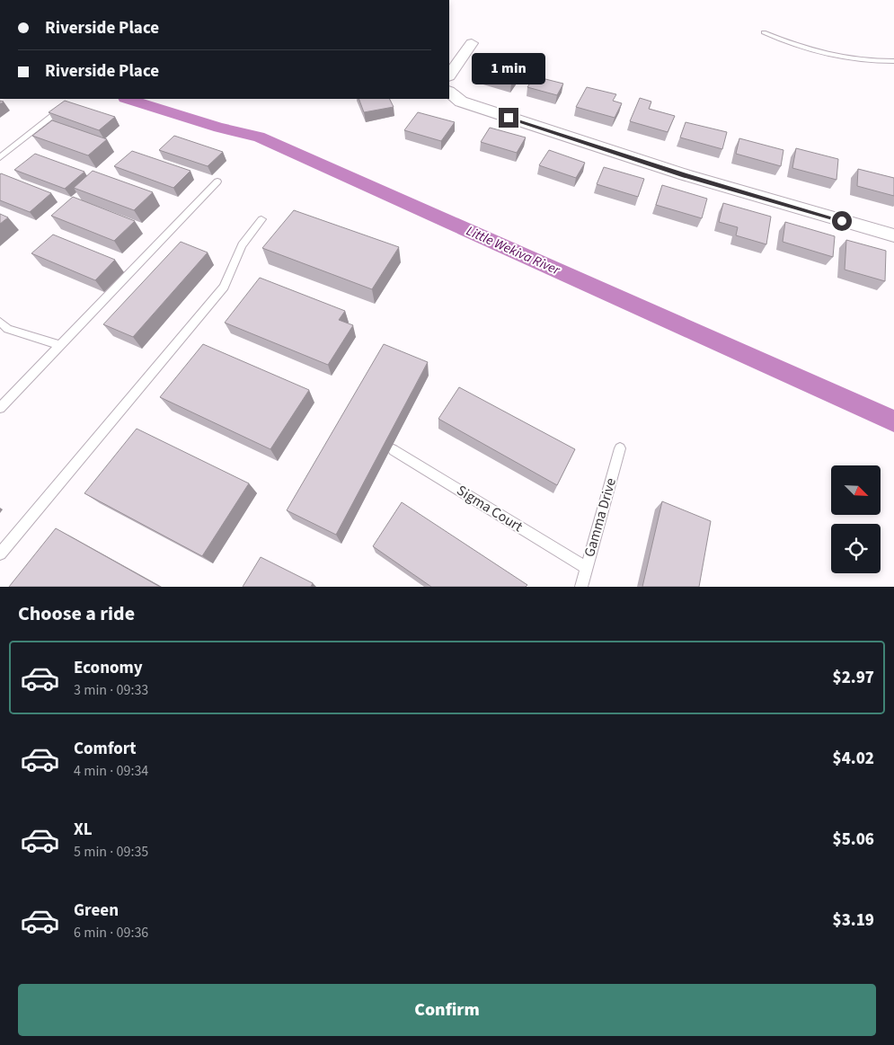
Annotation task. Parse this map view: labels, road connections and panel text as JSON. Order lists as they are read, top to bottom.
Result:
{
  "streets": {
    "lane": ["Sigma Court", "Gamma Drive"]
  },
  "crossings": [
    ["Sigma Court", "Gamma Drive"]
  ],
  "water": ["Little Wekiva River"],
  "north": "bottom right",
  "page": {
    "banner": ["Riverside Place", "Riverside Place"],
    "bubble": "1 min",
    "heading": "Choose a ride",
    "list": [
      {
        "name": "Economy",
        "note": "3 min · 09:33",
        "value": "$2.97"
      },
      {
        "name": "Comfort",
        "note": "4 min · 09:34",
        "value": "$4.02"
      },
      {
        "name": "XL",
        "note": "5 min · 09:35",
        "value": "$5.06"
      },
      {
        "name": "Green",
        "note": "6 min · 09:36",
        "value": "$3.19"
      }
    ],
    "buttons": "Confirm"
  }
}
